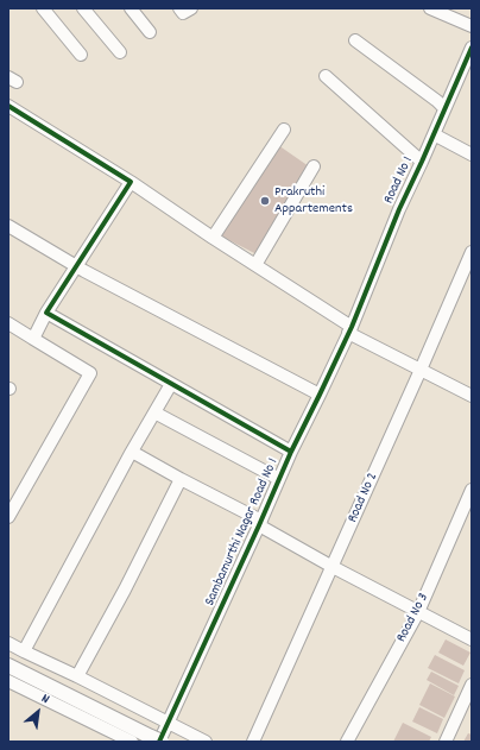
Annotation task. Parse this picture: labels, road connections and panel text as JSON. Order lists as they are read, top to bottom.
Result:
{
  "streets": {
    "street": [
      "Road No 1",
      "Road No 2",
      "Sambamurthi Nagar Road No 1",
      "Road No 3"
    ]
  },
  "crossings": [
    ["Road No 1", "Sambamurthi Nagar Road No 1"]
  ],
  "places": ["Prakruthi Appartements"],
  "north": "top right"
}
